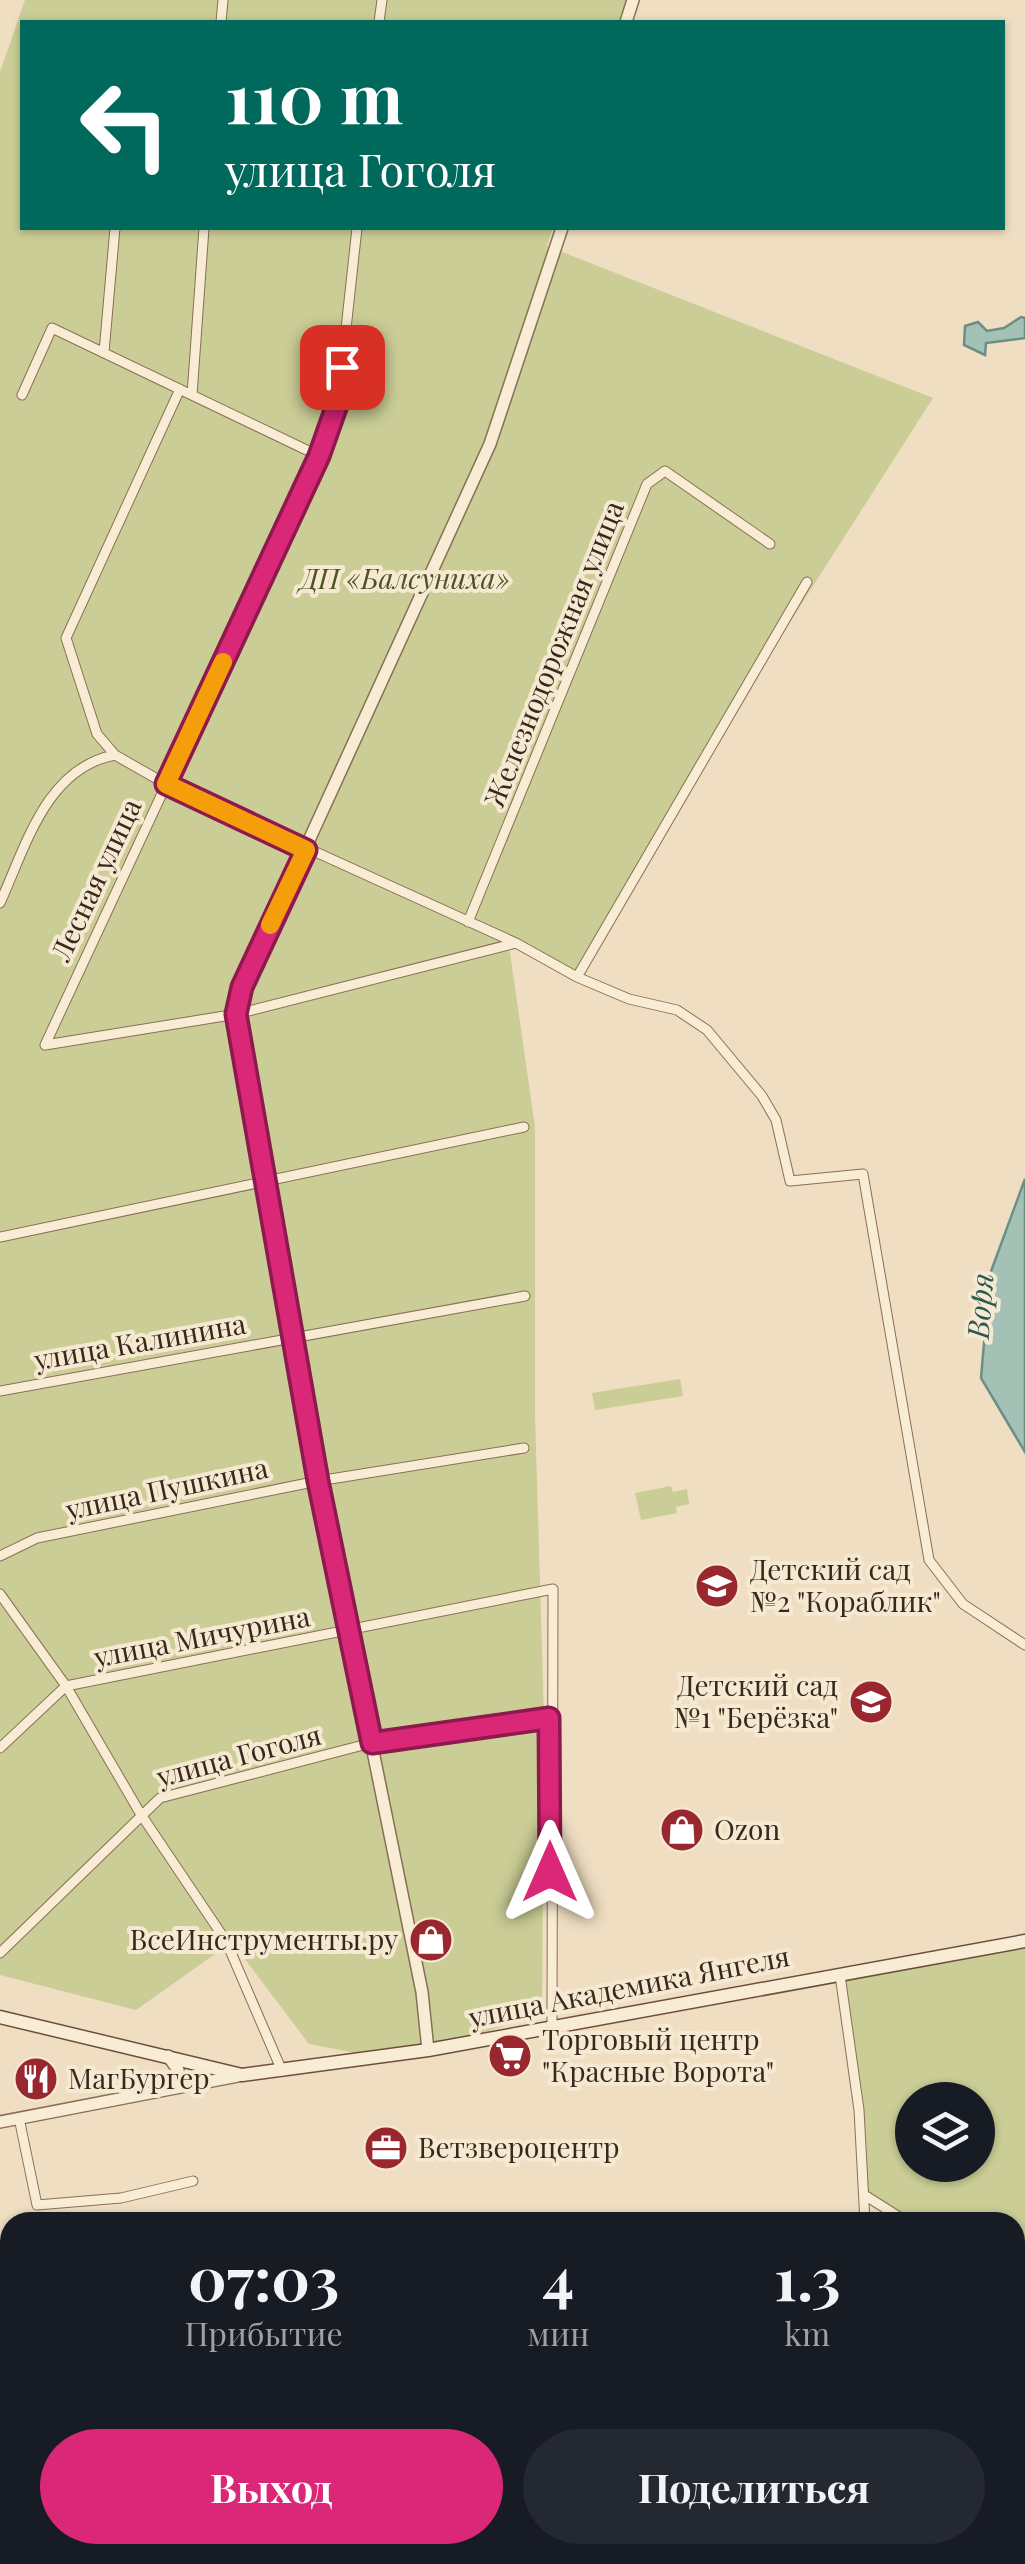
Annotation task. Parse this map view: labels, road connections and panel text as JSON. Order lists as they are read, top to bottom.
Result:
{
  "streets": {
    "main road": ["улица Академика Янгеля"],
    "street": [
      "Железнодорожная улица",
      "Лесная улица",
      "улица Калинина",
      "улица Пушкина",
      "улица Мичурина",
      "улица Гоголя"
    ]
  },
  "crossings": [
    ["улица Мичурина", "улица Гоголя"]
  ],
  "water": ["Воря"],
  "parks": ["ДП «Балсуниха»"],
  "places": {
    "school or university": ["Детский сад №2 \"Кораблик\"", "Детский сад №1 \"Берёзка\""],
    "shop": ["Ozon", "ВсеИнструменты.ру"],
    "supermarket": ["Торговый центр \"Красные Ворота\""],
    "restaurant": ["МагБургер"],
    "office": ["Ветзвероцентр"]
  },
  "page": {
    "turn": ["110 m", "улица Гоголя"],
    "eta": [
      "07:03",
      "Прибытие",
      "4",
      "мин",
      "1.3",
      "km"
    ],
    "buttons": ["Выход", "Поделиться"]
  }
}
